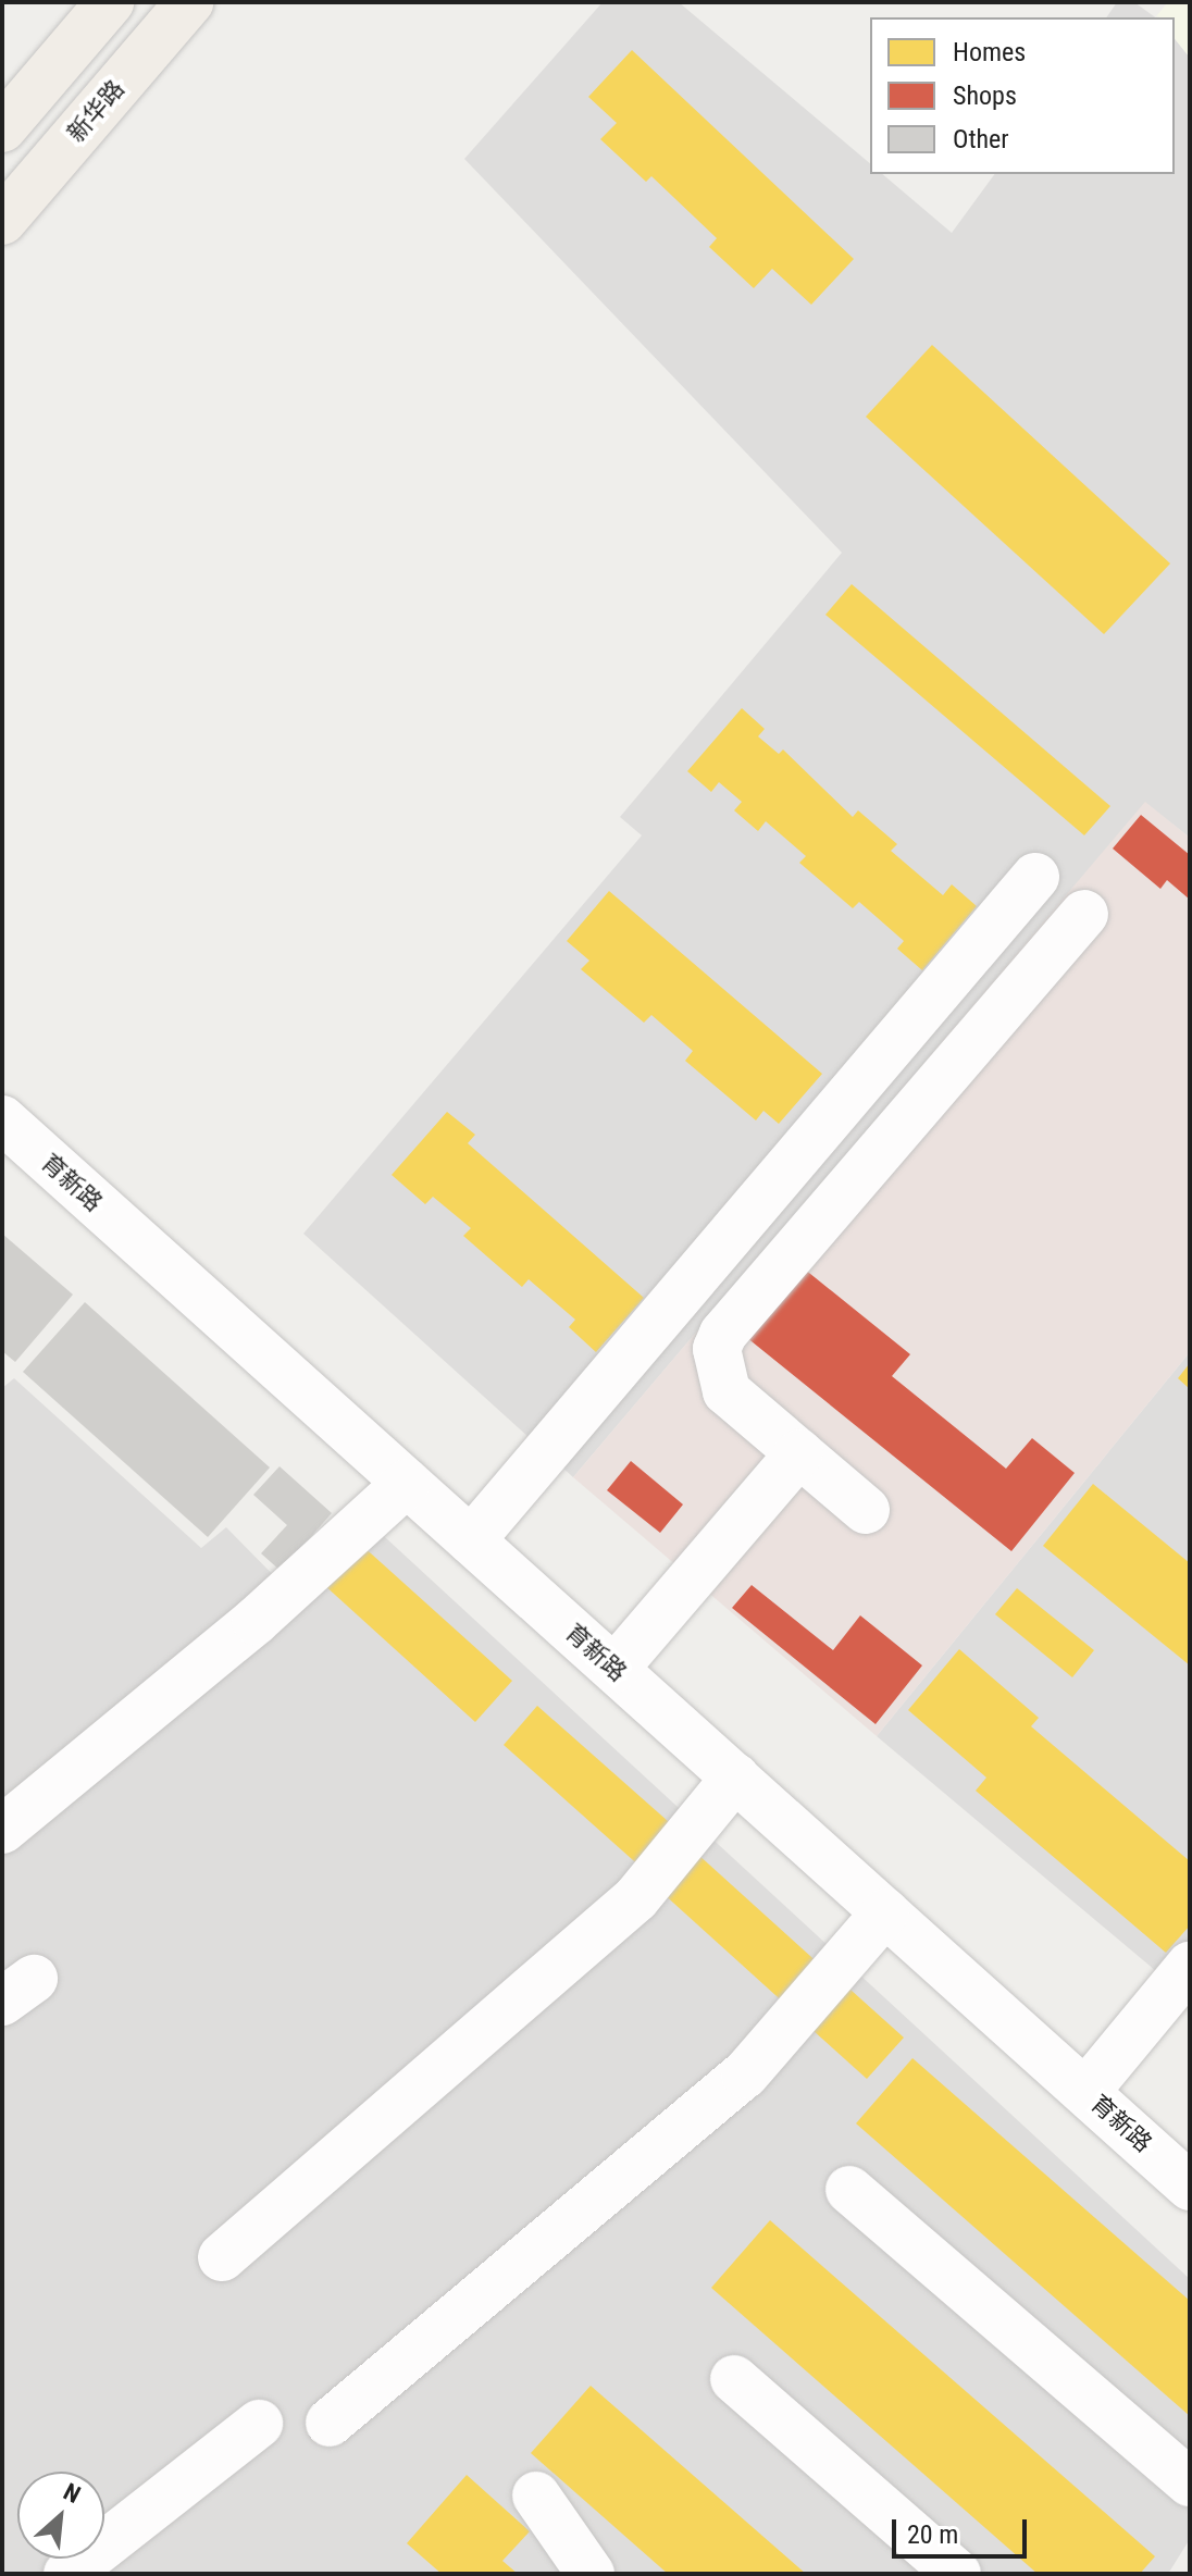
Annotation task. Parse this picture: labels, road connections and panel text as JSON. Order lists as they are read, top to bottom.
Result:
{
  "streets": {
    "main road": ["新华路"],
    "street": ["育新路"]
  },
  "legend": ["Homes", "Shops", "Other"],
  "scale_bar": "20 m",
  "north": "top right"
}
